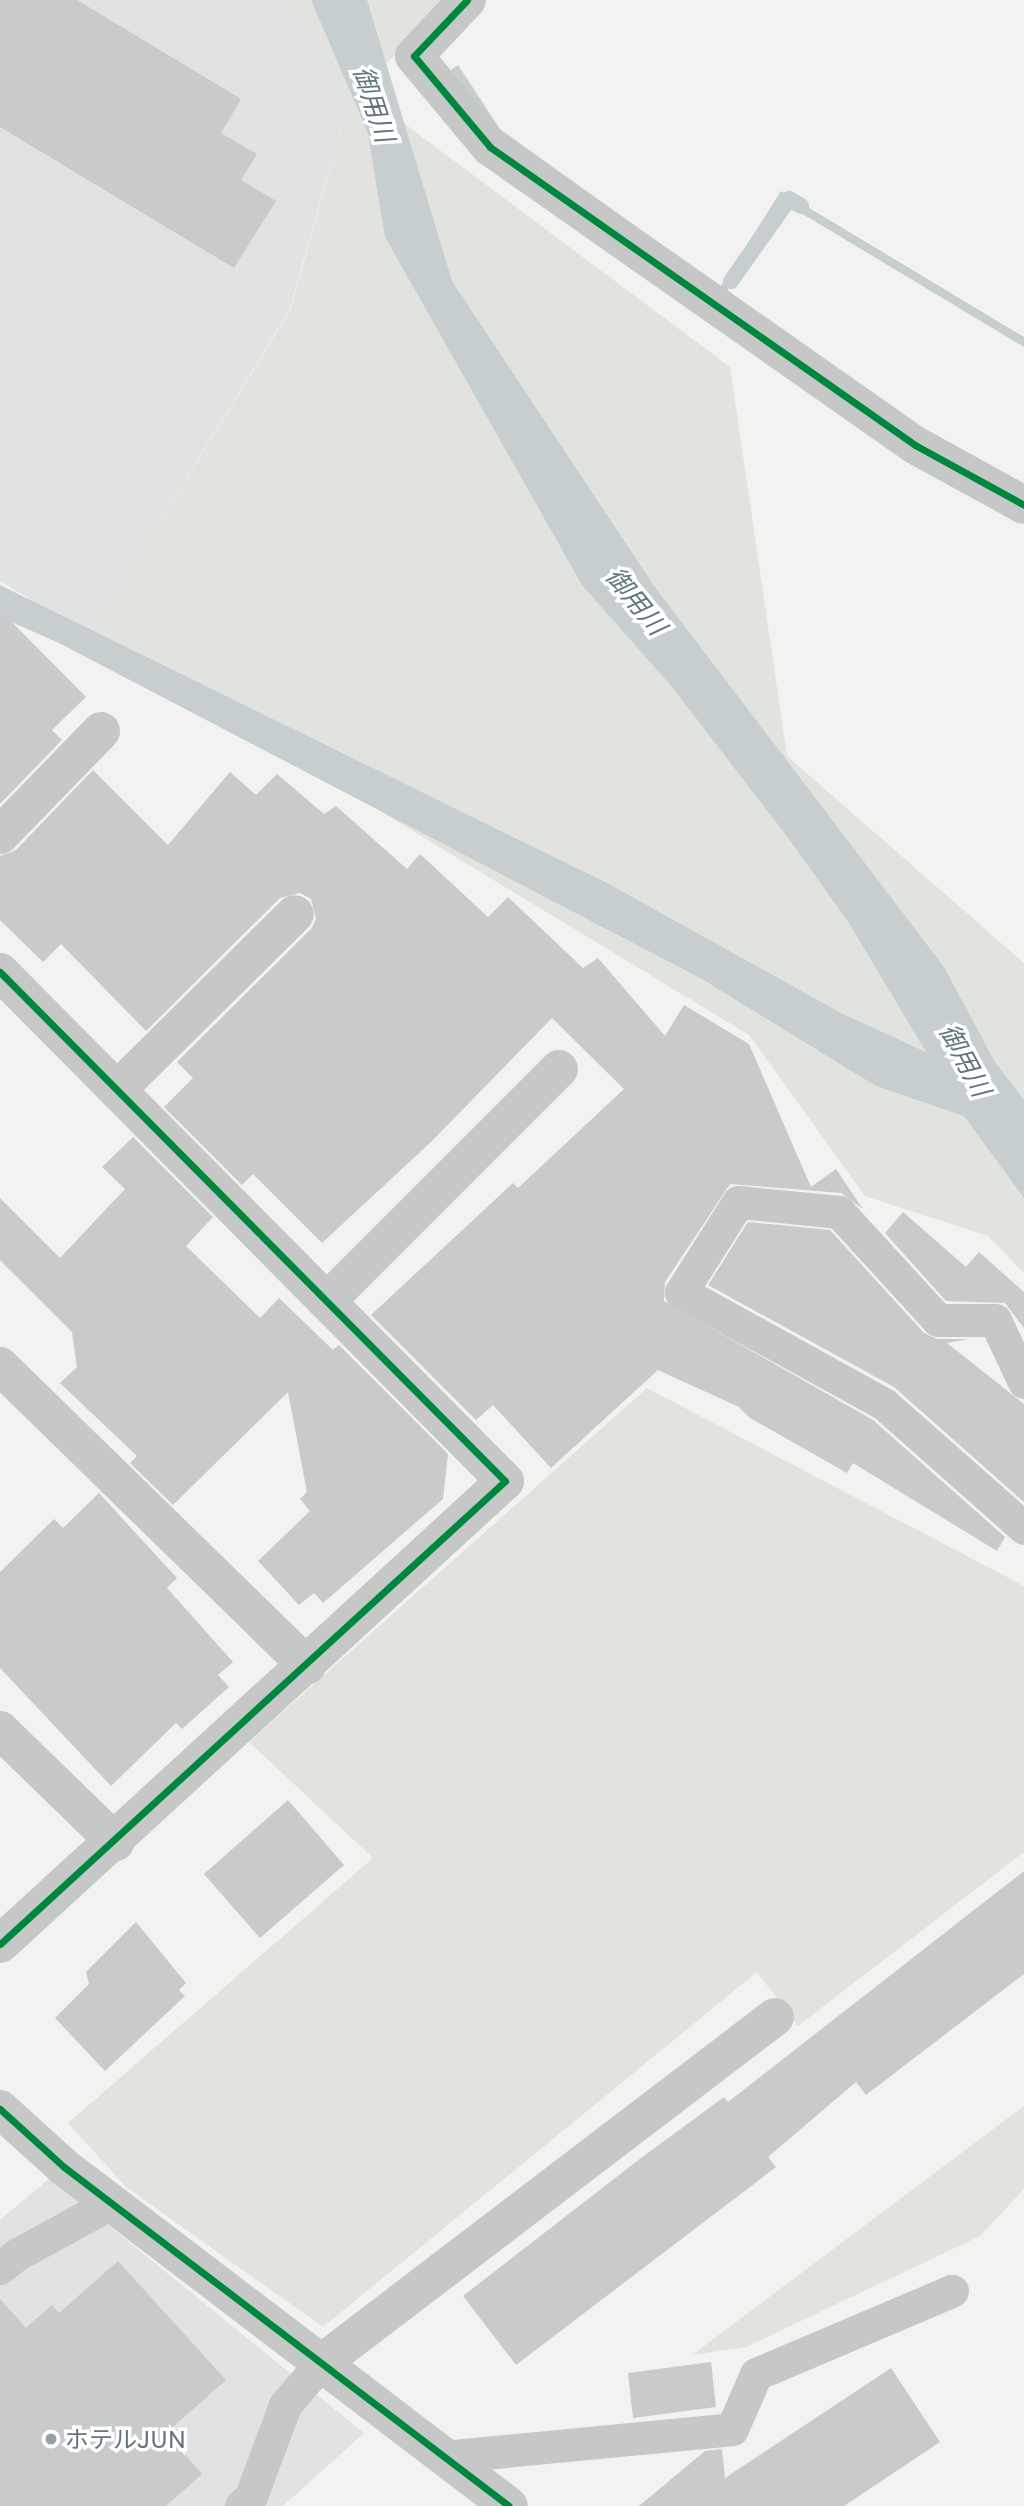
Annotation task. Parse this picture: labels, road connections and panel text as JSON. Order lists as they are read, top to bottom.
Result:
{
  "water": ["御用川"],
  "places": ["ホテルJUN"]
}
